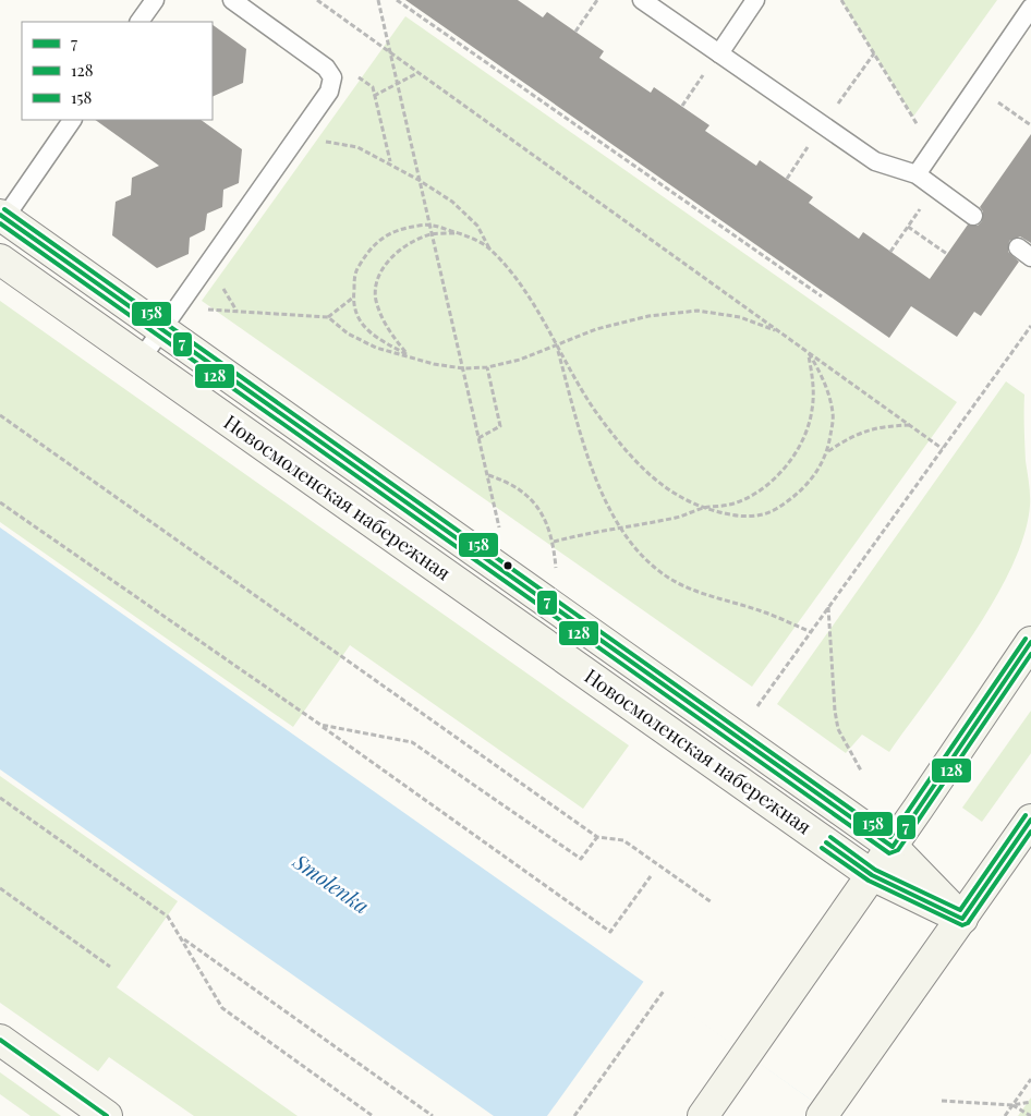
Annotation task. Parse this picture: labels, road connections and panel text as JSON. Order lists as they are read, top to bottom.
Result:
{
  "streets": {
    "street": ["Новосмоленская набережная"]
  },
  "water": ["Smolenka"],
  "lines": ["transit line 158", "transit line 7", "transit line 128"],
  "legend": ["7", "128", "158"]
}
